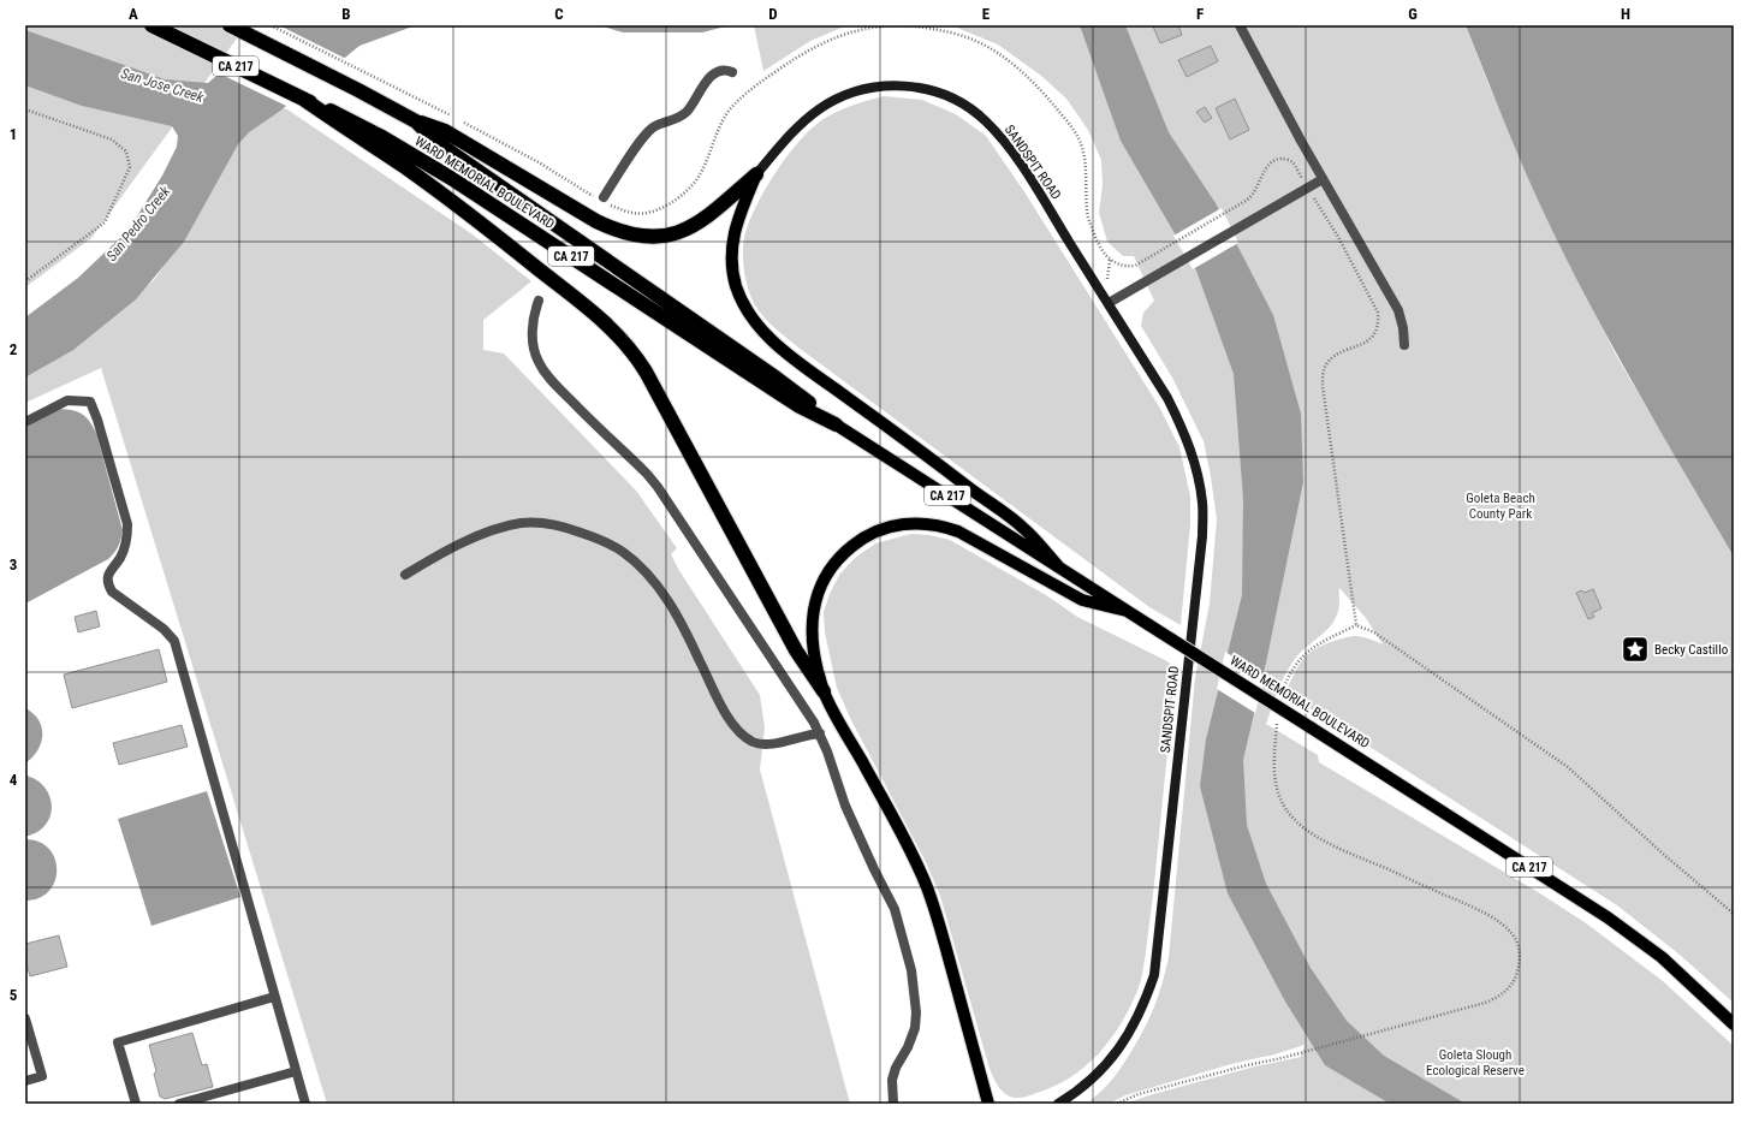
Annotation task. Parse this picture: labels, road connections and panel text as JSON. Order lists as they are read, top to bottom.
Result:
{
  "streets": {
    "highway": ["CA 217", "WARD MEMORIAL BOULEVARD"],
    "street": ["SANDSPIT ROAD"]
  },
  "water": ["San Jose Creek", "San Pedro Creek"],
  "parks": ["Goleta Beach County Park", "Goleta Slough Ecological Reserve"],
  "places": {
    "place": ["Becky Castillo"]
  },
  "grid": {
    "columns": [
      "A",
      "B",
      "C",
      "D",
      "E",
      "F",
      "G",
      "H"
    ],
    "rows": [
      "1",
      "2",
      "3",
      "4",
      "5"
    ]
  }
}
